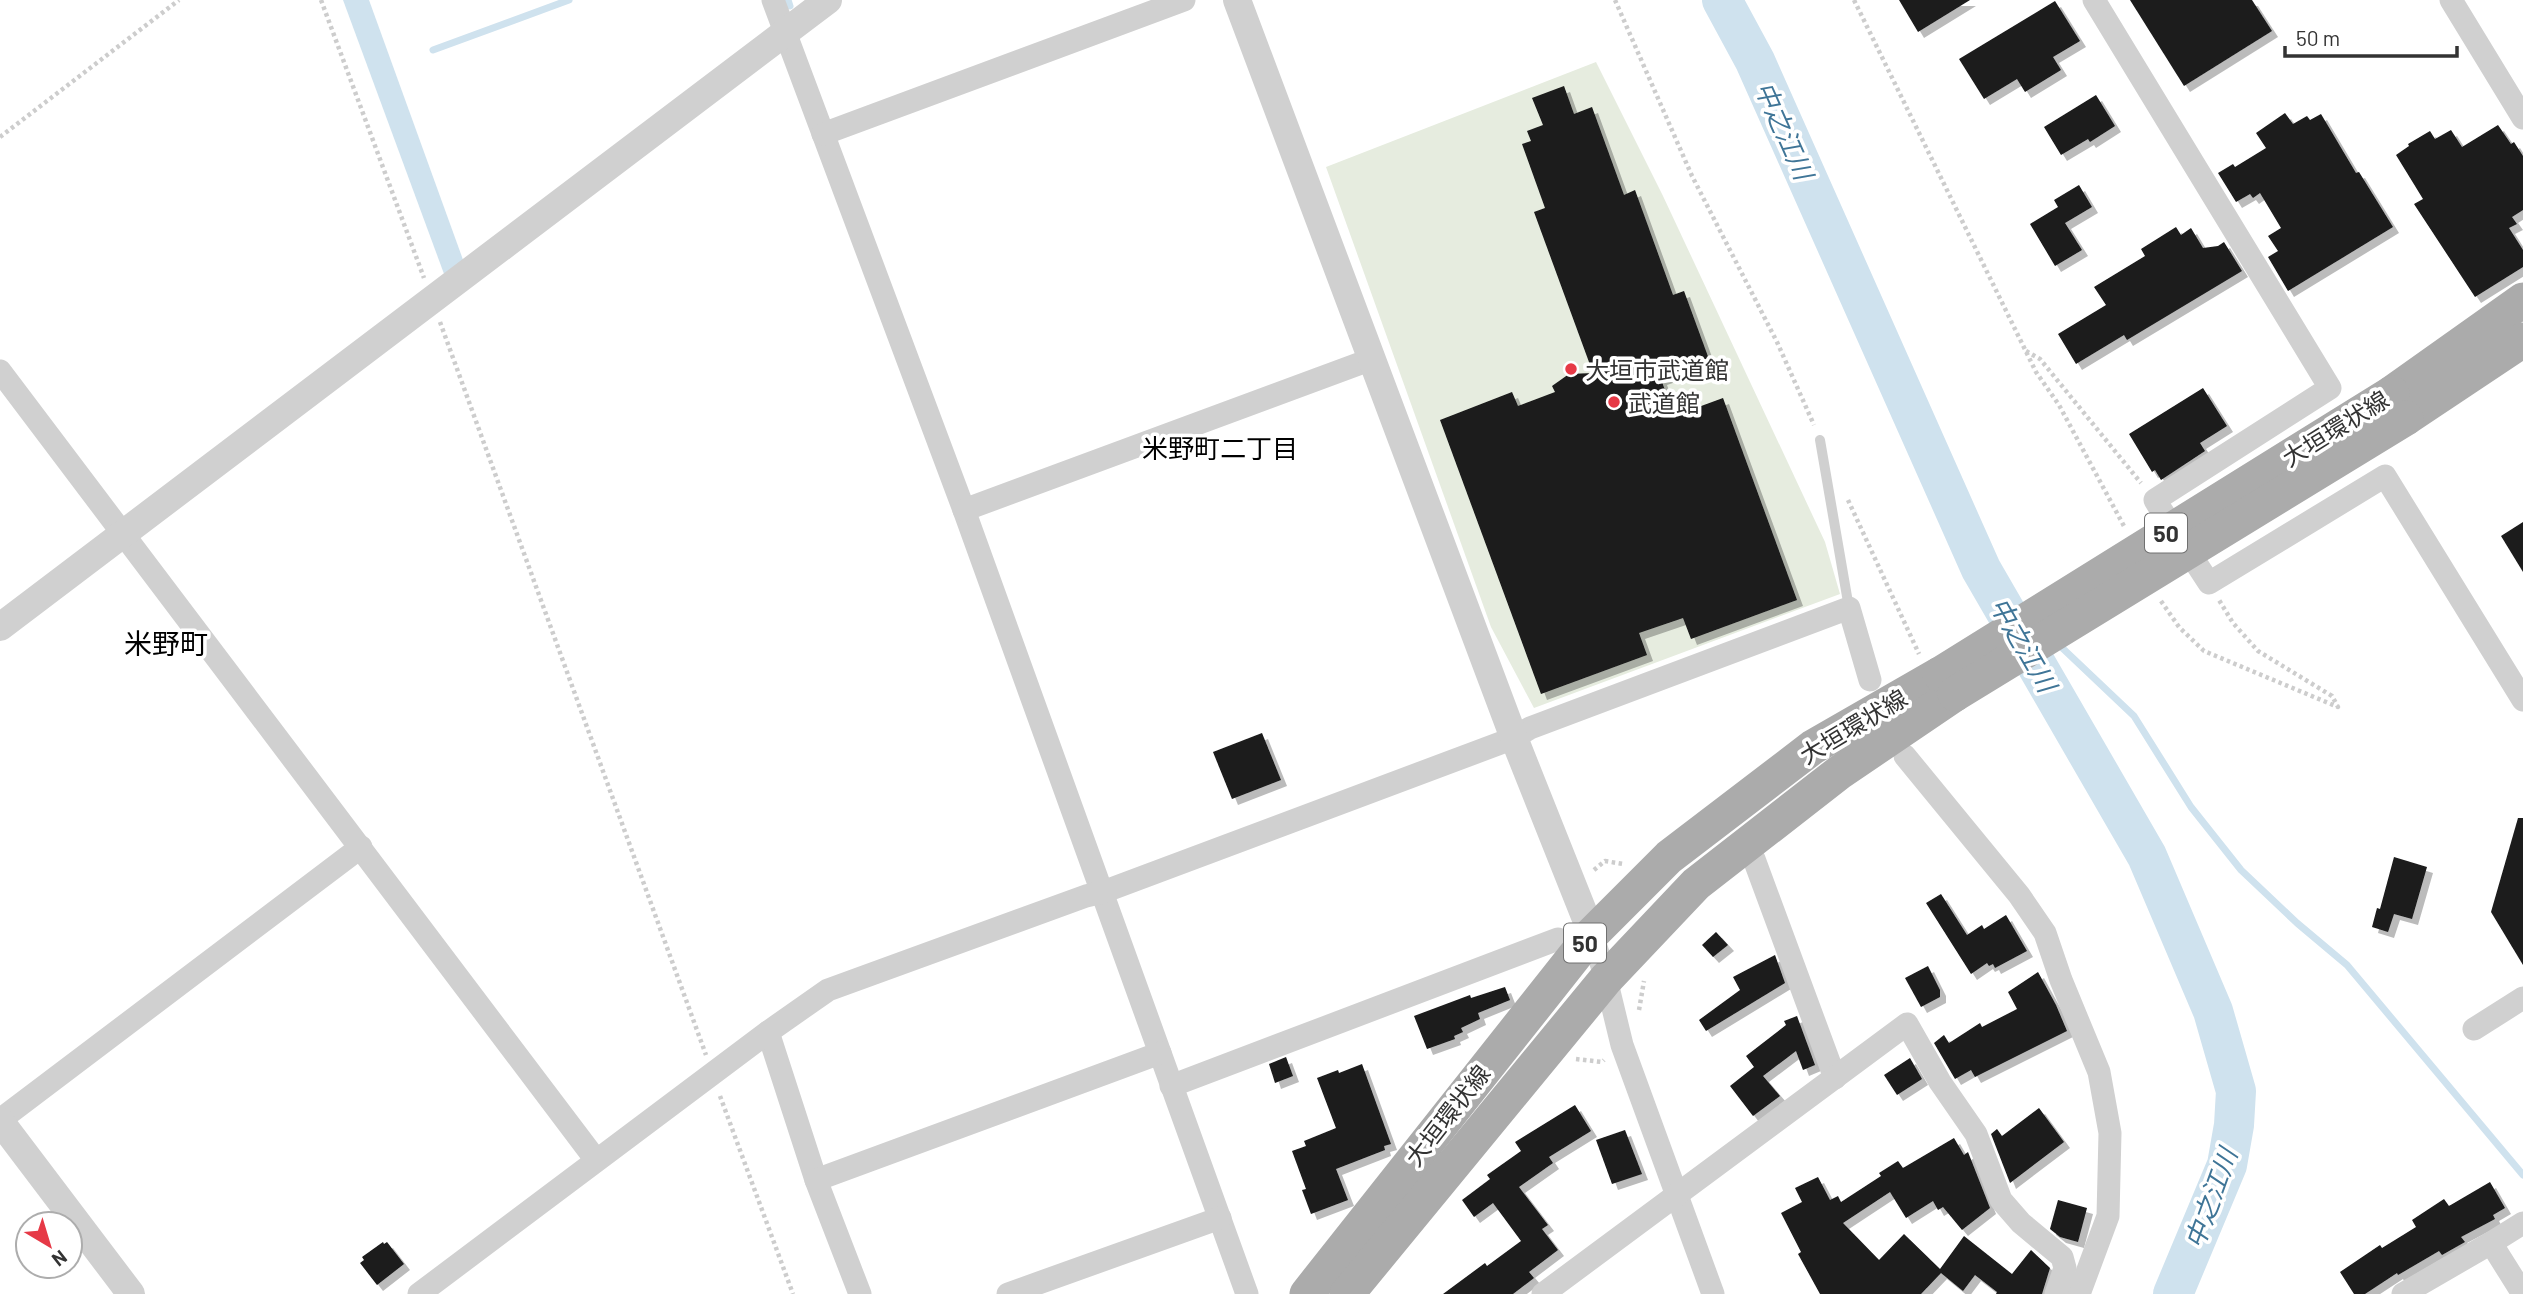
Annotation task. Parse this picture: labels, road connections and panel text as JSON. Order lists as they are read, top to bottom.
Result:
{
  "streets": {
    "main road": ["大垣環状線", "50"]
  },
  "districts": ["米野町二丁目", "米野町"],
  "water": ["中之江川"],
  "places": ["大垣市武道館", "武道館"],
  "scale_bar": "50 m",
  "north": "bottom right"
}
